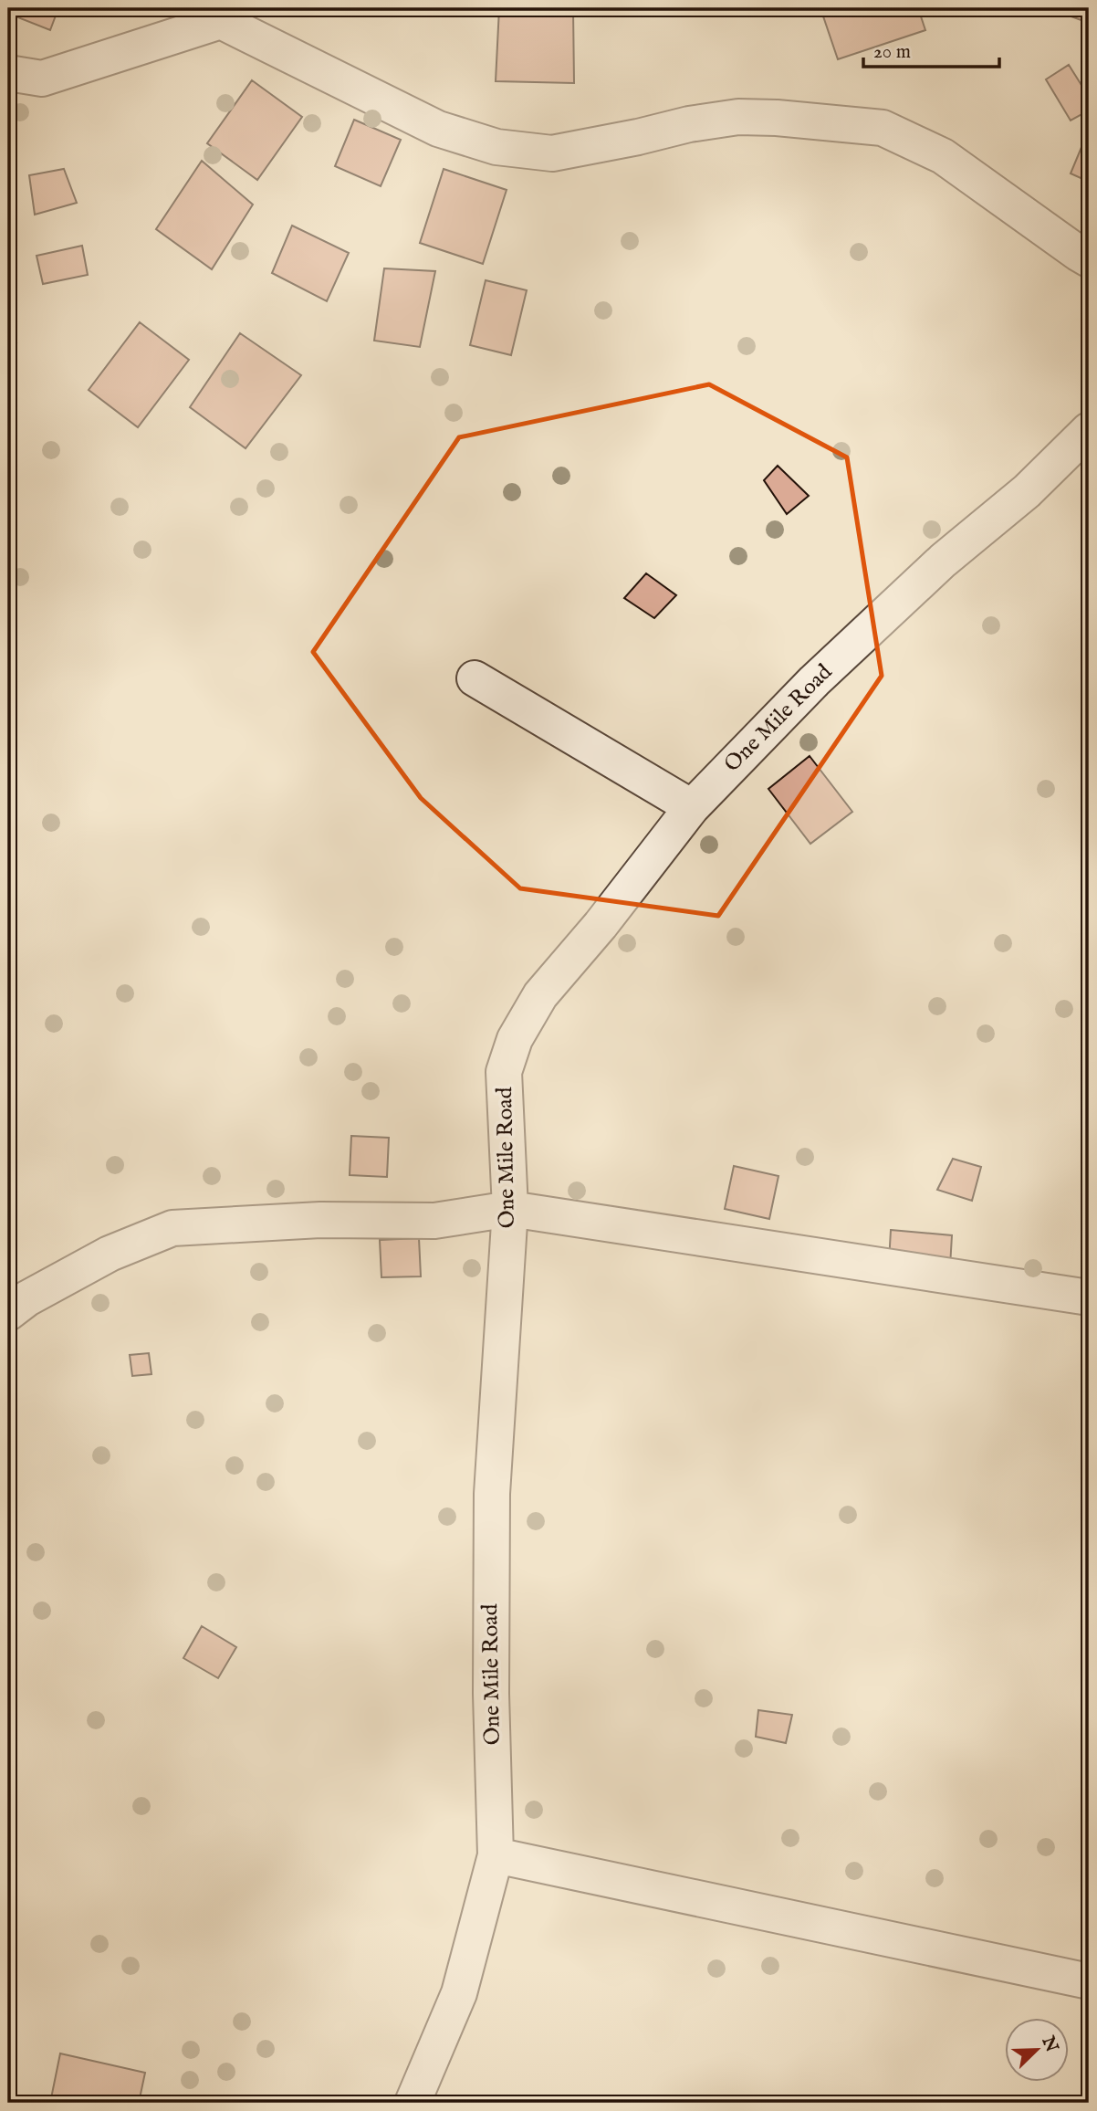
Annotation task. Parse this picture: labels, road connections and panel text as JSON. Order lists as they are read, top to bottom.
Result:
{
  "streets": {
    "street": ["One Mile Road"]
  },
  "scale_bar": "20 m",
  "north": "top right"
}
